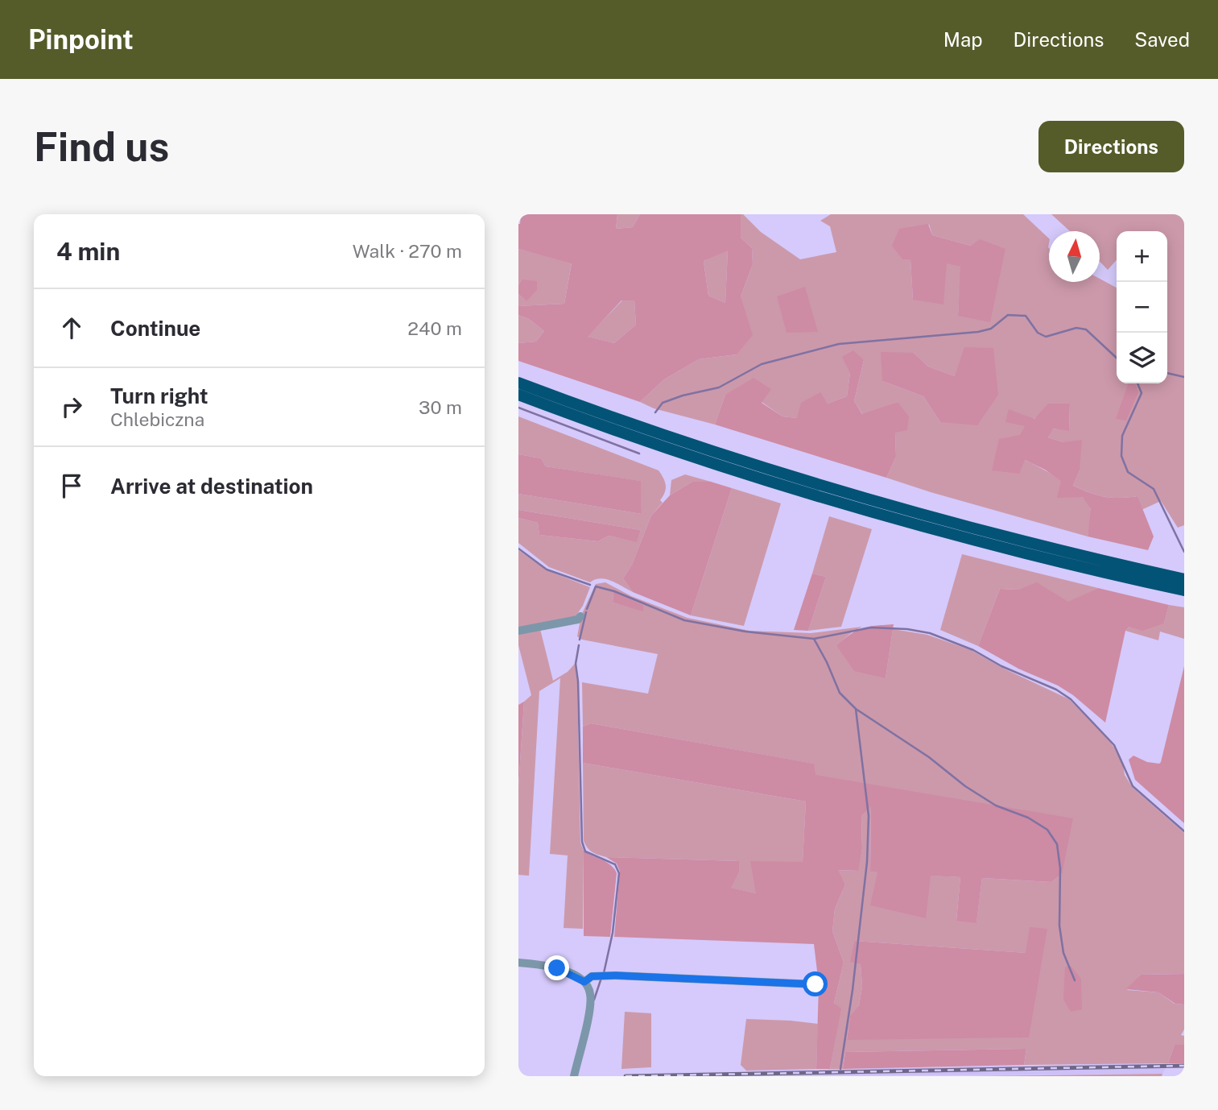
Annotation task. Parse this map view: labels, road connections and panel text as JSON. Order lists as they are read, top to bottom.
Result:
{
  "north": "top",
  "page": {
    "header": "Pinpoint",
    "nav": ["Map", "Directions", "Saved"],
    "buttons": "Directions",
    "title": "Find us",
    "heading": ["4 min", "Walk · 270 m"],
    "map_buttons": ["+", "−"],
    "list": [
      ["Continue", "240 m"],
      ["Turn right", "Chlebiczna", "30 m"],
      "Arrive at destination"
    ]
  }
}
